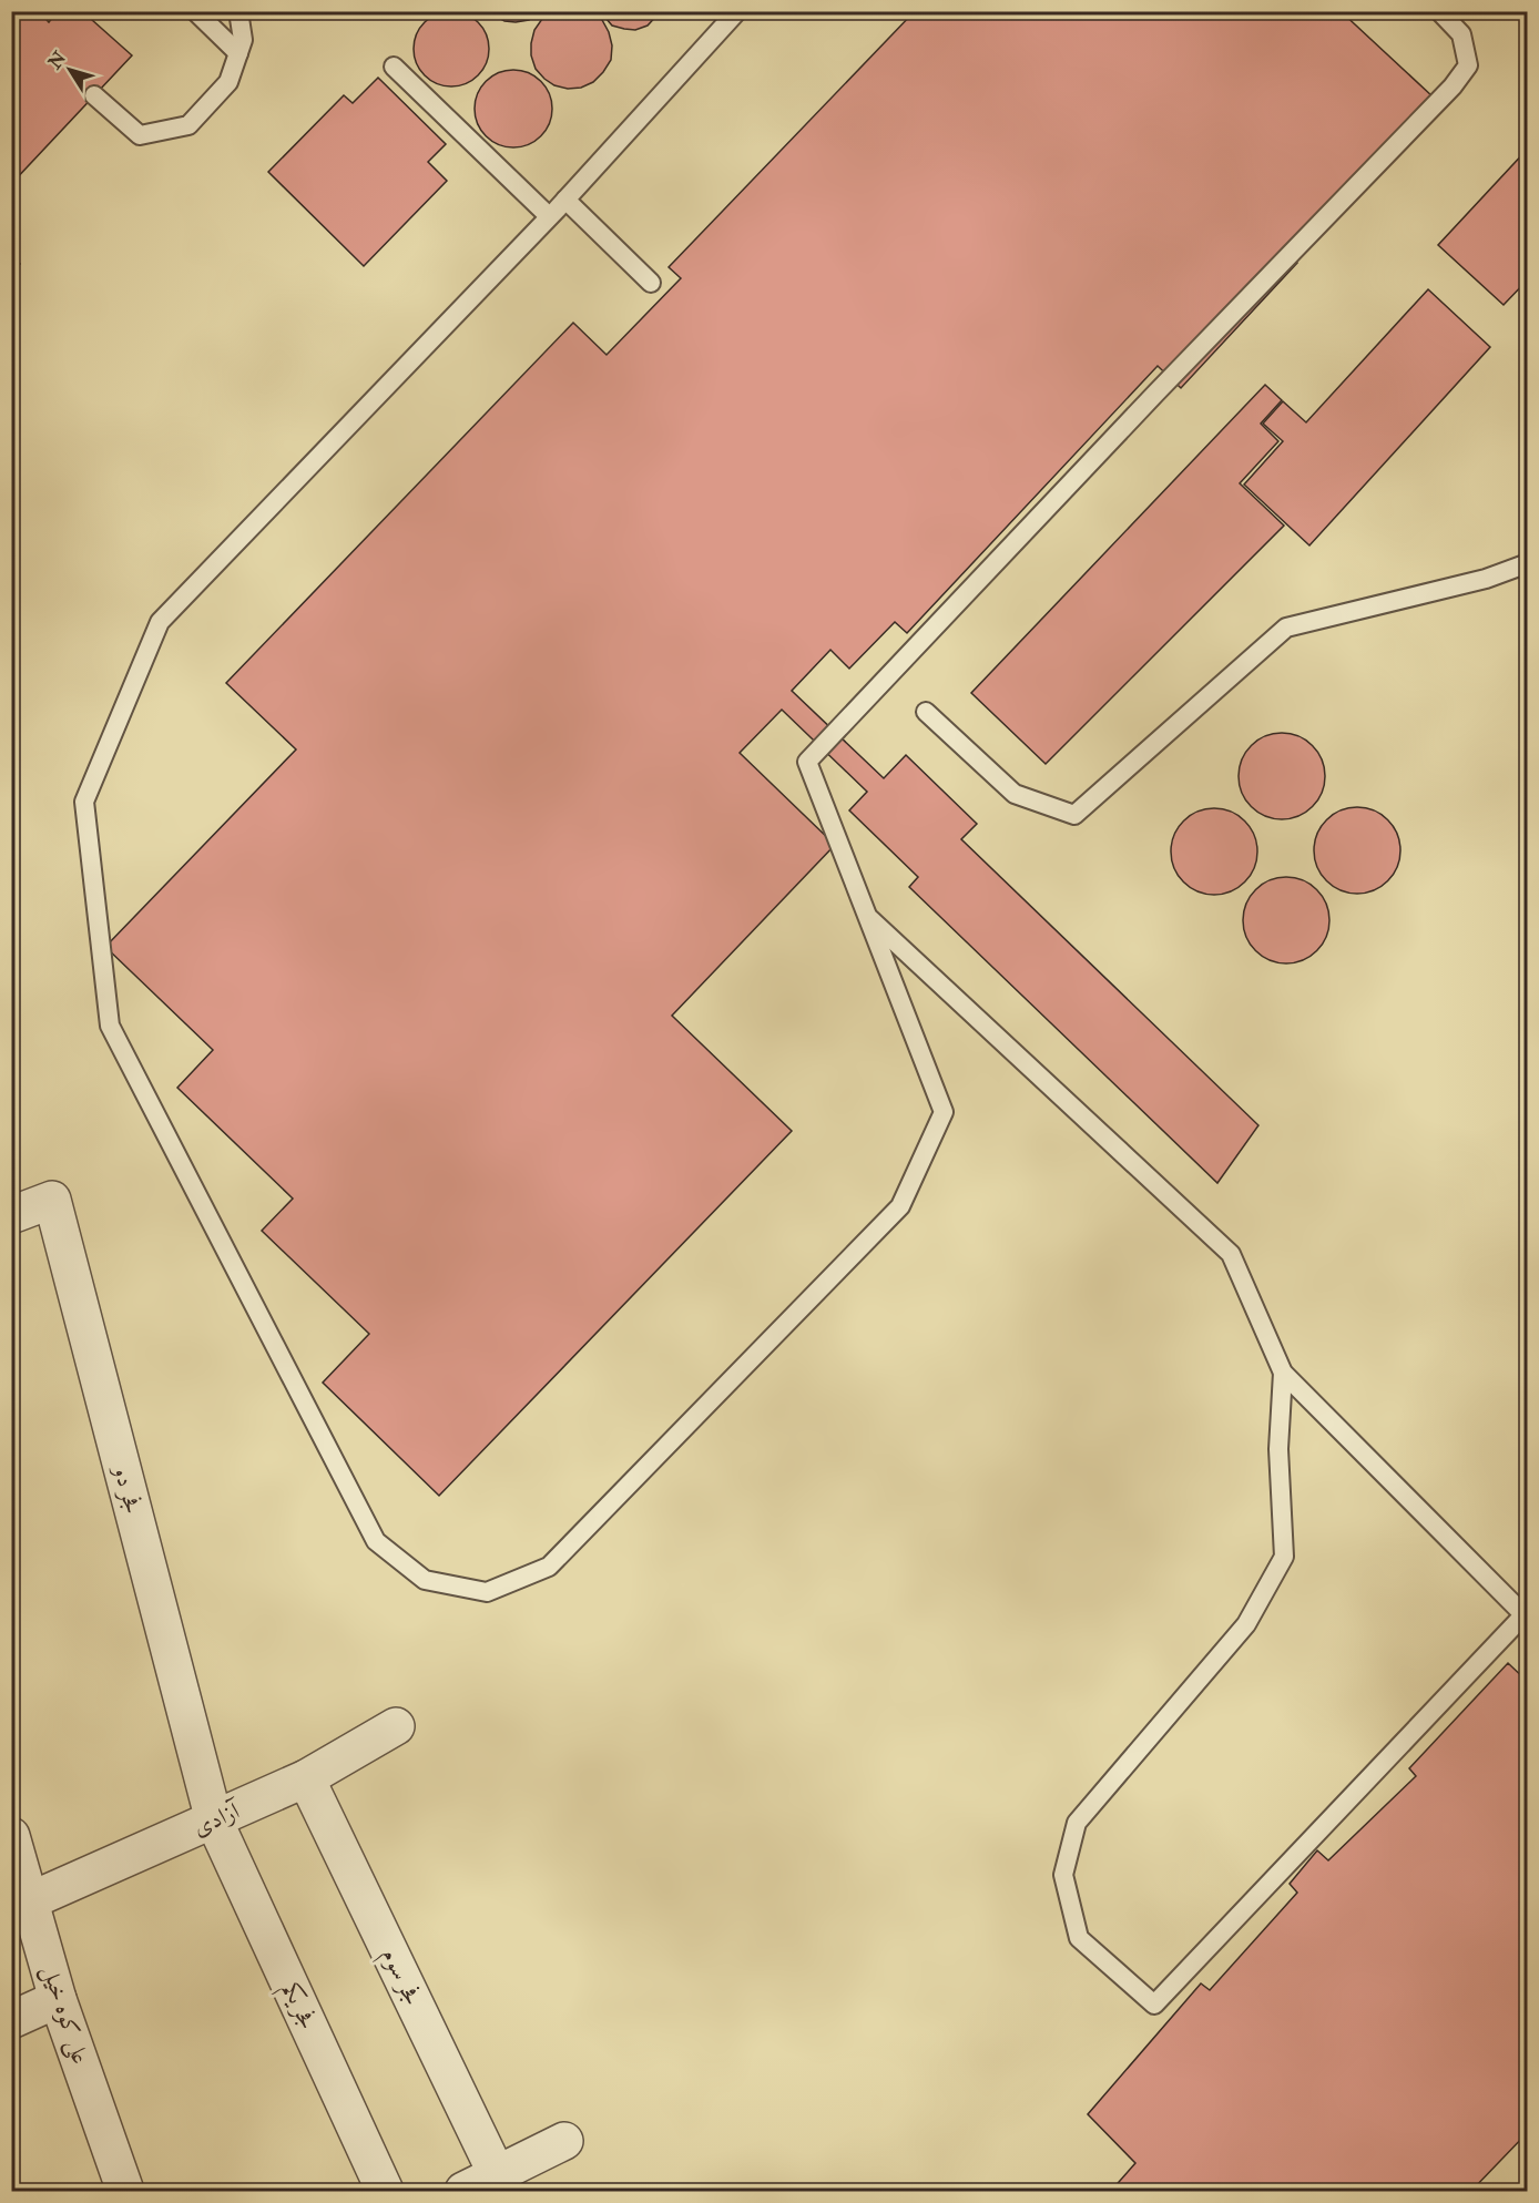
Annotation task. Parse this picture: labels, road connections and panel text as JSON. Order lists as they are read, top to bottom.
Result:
{
  "streets": {
    "street": [
      "فجر دو",
      "آزادی",
      "فجر سوم",
      "فجر یکم",
      "علی کوه خیل"
    ]
  },
  "crossings": [
    ["فجر دو", "آزادی"],
    ["فجر دو", "فجر یکم"],
    ["آزادی", "فجر سوم"],
    ["آزادی", "فجر یکم"],
    ["آزادی", "علی کوه خیل"]
  ],
  "north": "top left"
}
